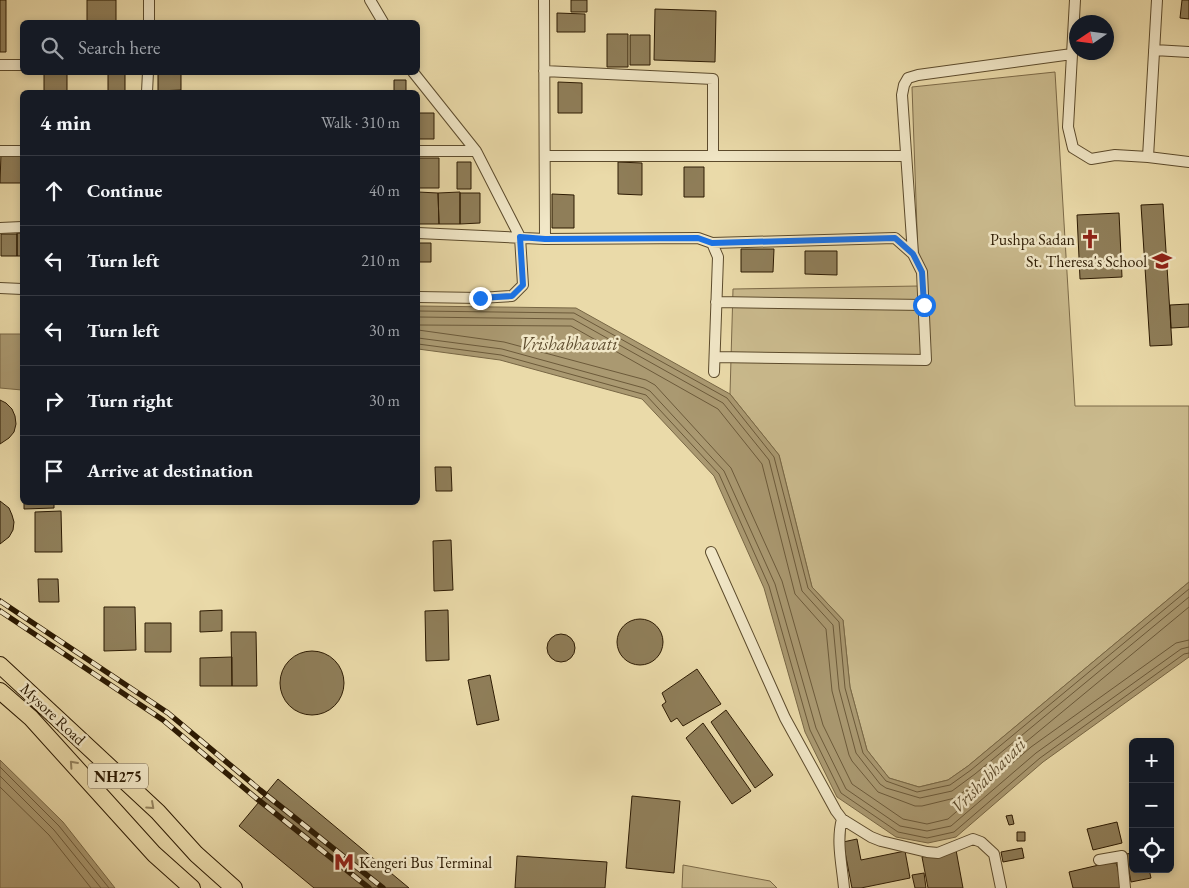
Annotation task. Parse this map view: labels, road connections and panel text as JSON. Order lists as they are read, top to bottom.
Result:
{
  "streets": {
    "highway": ["Mysore Road", "NH275"]
  },
  "water": ["Vrishabhavati"],
  "places": {
    "church": ["Pushpa Sadan"],
    "school or university": ["St. Theresa's School"],
    "metro station": ["Kengeri Bus Terminal"]
  },
  "north": "left",
  "page": {
    "search": "Search here",
    "heading": ["4 min", "Walk · 310 m"],
    "list": [
      ["Continue", "40 m"],
      ["Turn left", "210 m"],
      ["Turn left", "30 m"],
      ["Turn right", "30 m"],
      "Arrive at destination"
    ],
    "map_buttons": ["+", "−"]
  }
}
